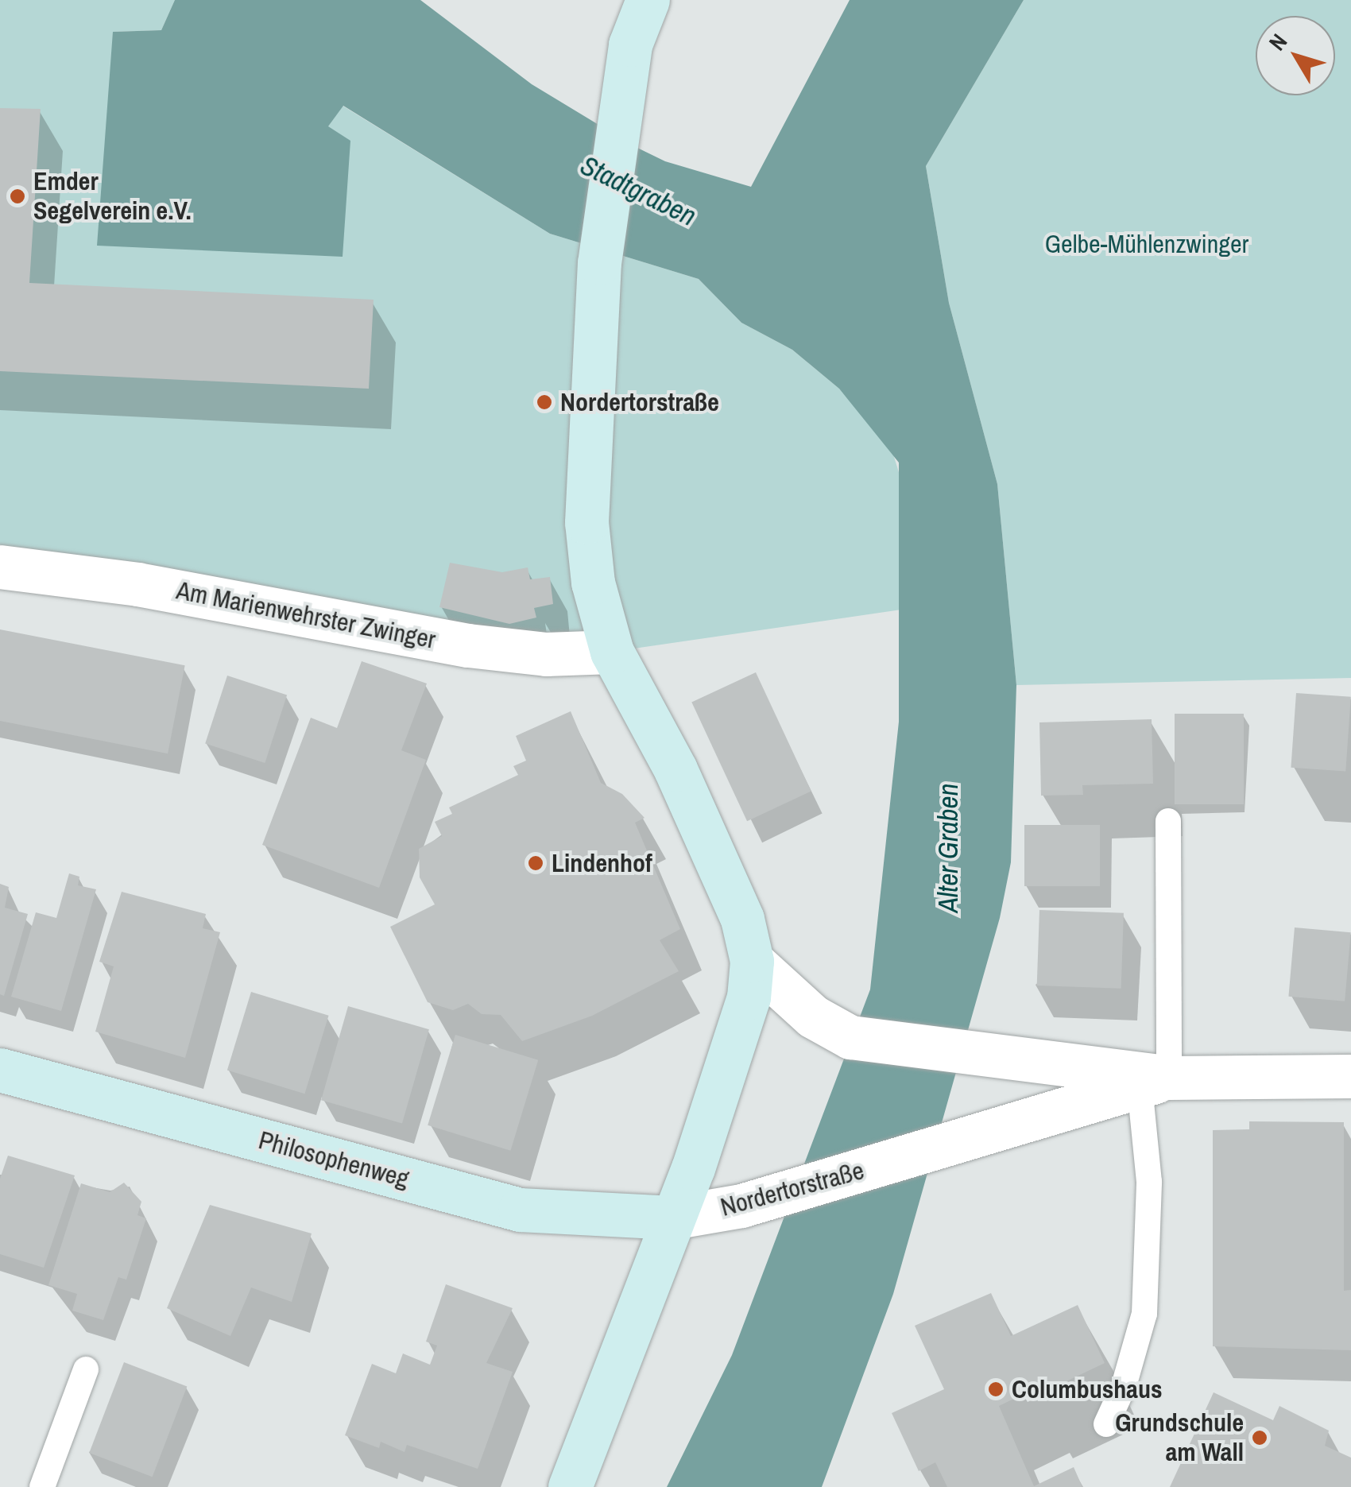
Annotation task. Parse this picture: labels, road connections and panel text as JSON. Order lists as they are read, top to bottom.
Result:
{
  "streets": {
    "street": ["Am Marienwehrster Zwinger", "Philosophenweg", "Nordertorstraße"]
  },
  "crossings": [
    ["Am Marienwehrster Zwinger", "Nordertorstraße"],
    ["Philosophenweg", "Nordertorstraße"]
  ],
  "water": ["Stadtgraben", "Alter Graben"],
  "parks": ["Gelbe-Mühlenzwinger"],
  "places": [
    "Emder Segelverein e.V.",
    "Nordertorstraße",
    "Lindenhof",
    "Columbushaus",
    "Grundschule am Wall"
  ],
  "north": "top left"
}
